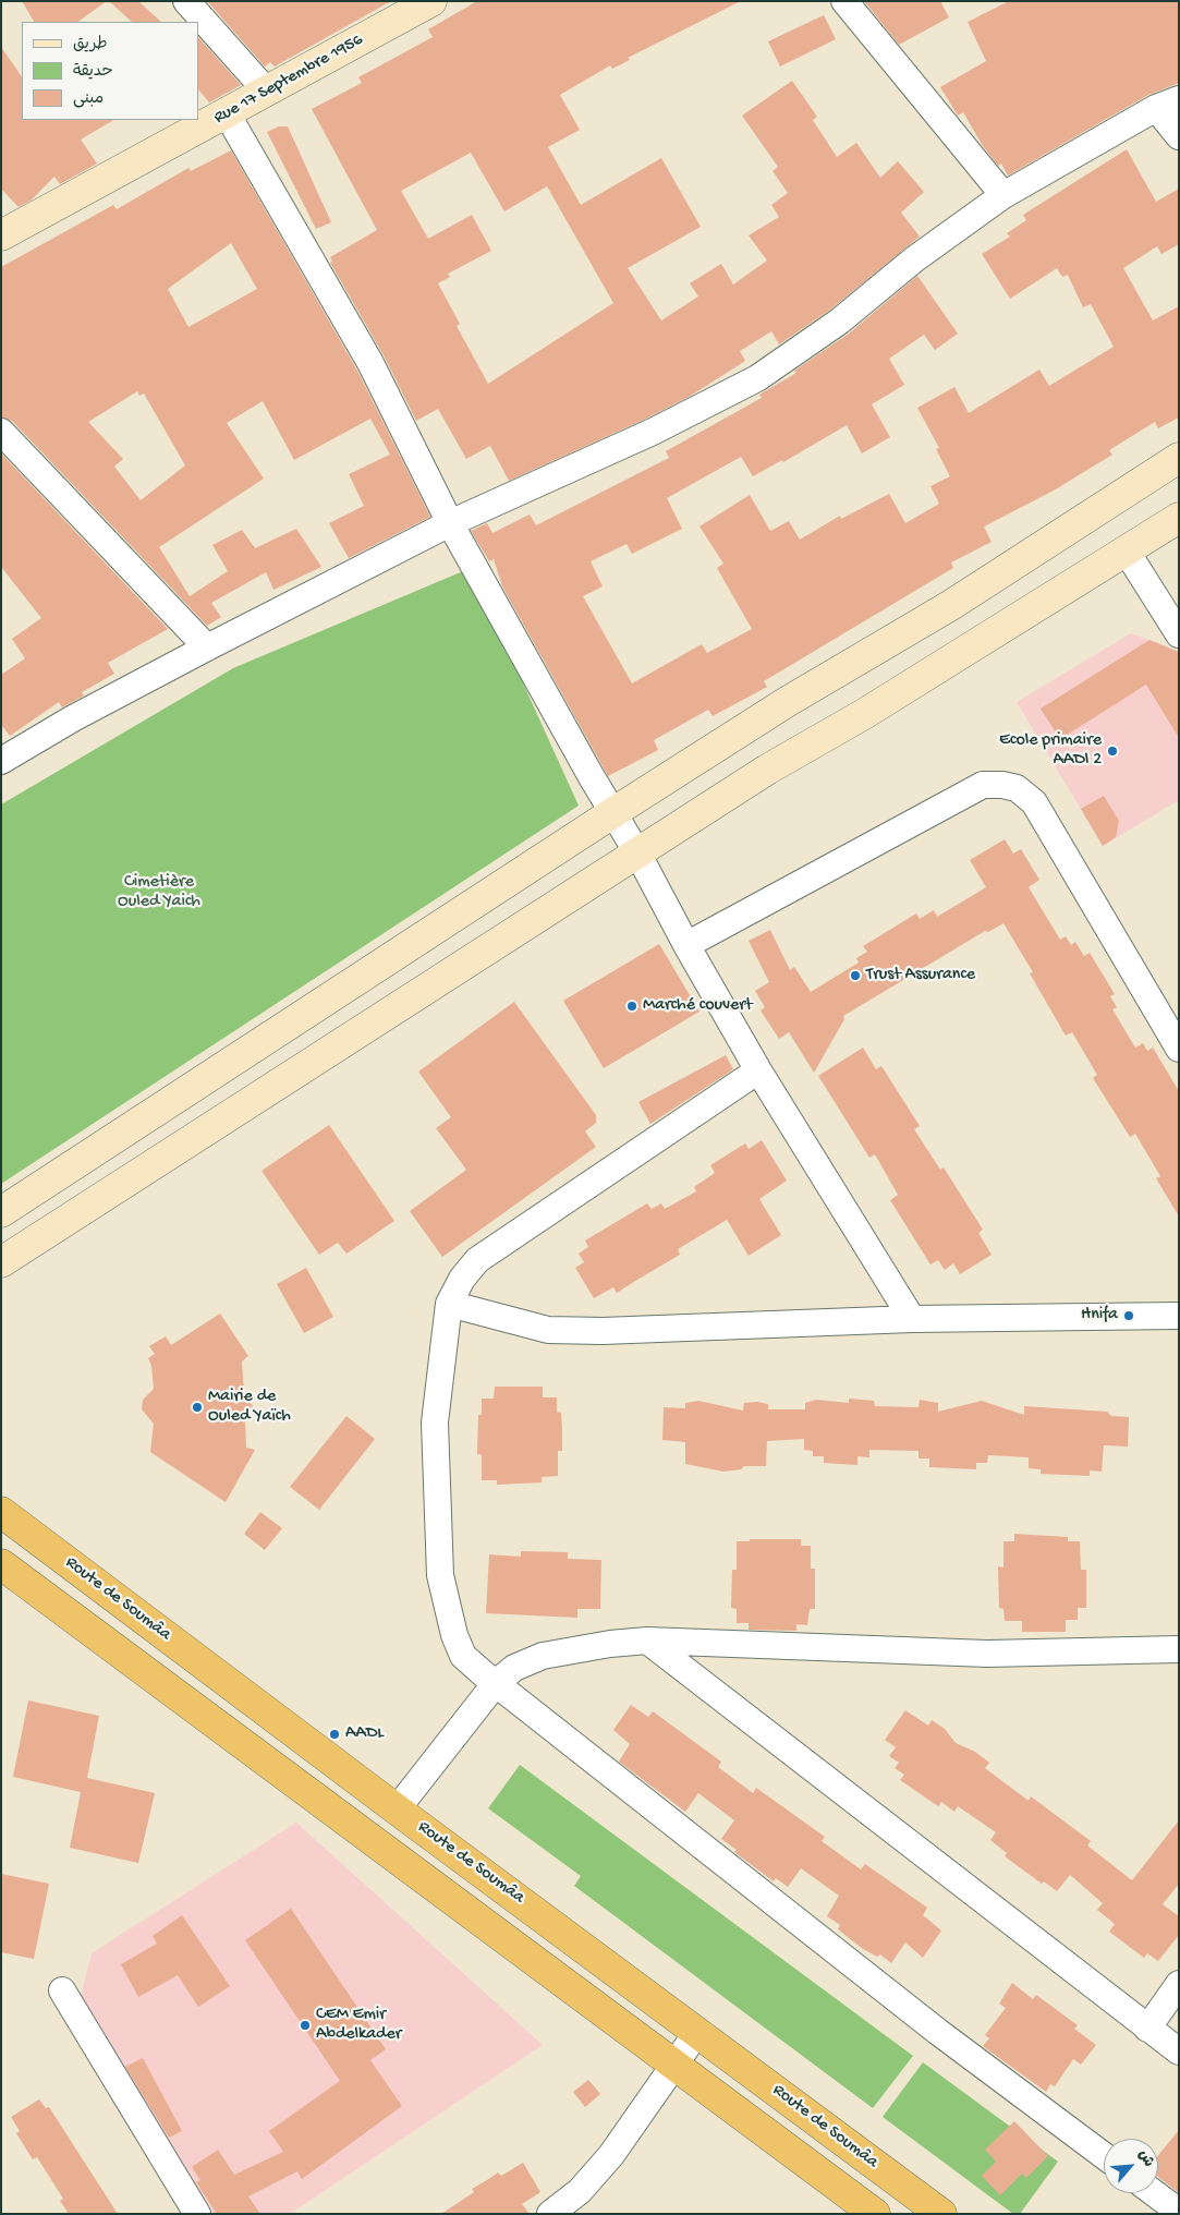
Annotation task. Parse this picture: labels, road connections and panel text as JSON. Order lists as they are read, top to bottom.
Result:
{
  "streets": {
    "highway": ["Route de Soumâa"],
    "street": ["Rue 17 Septembre 1956"]
  },
  "parks": ["Cimetière Ouled Yaich"],
  "places": [
    "Ecole primaire AADl 2",
    "Trust Assurance",
    "Marché couvert",
    "Hnifa",
    "Mairie de Ouled Yaïch",
    "AADL",
    "CEM Emir Abdelkader"
  ],
  "legend": ["طريق", "حديقة", "مبنى"],
  "north": "top right"
}
